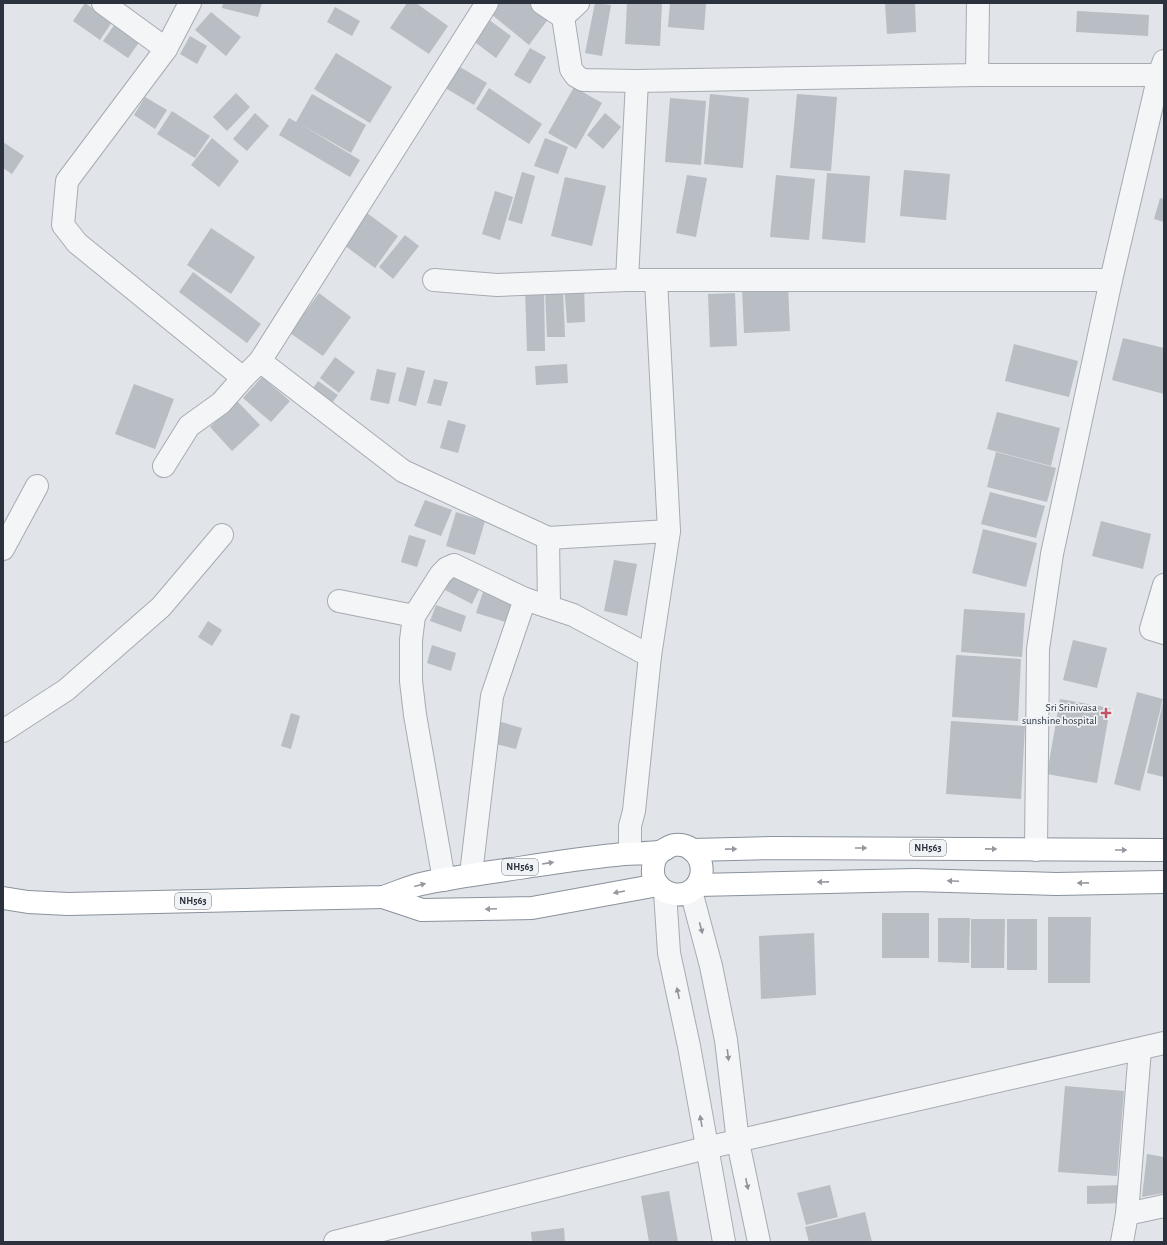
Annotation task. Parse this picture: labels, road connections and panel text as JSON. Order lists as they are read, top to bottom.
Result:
{
  "streets": {
    "highway": ["NH563"]
  },
  "places": {
    "health": ["Sri Srinivasa sunshine hospital"]
  }
}
